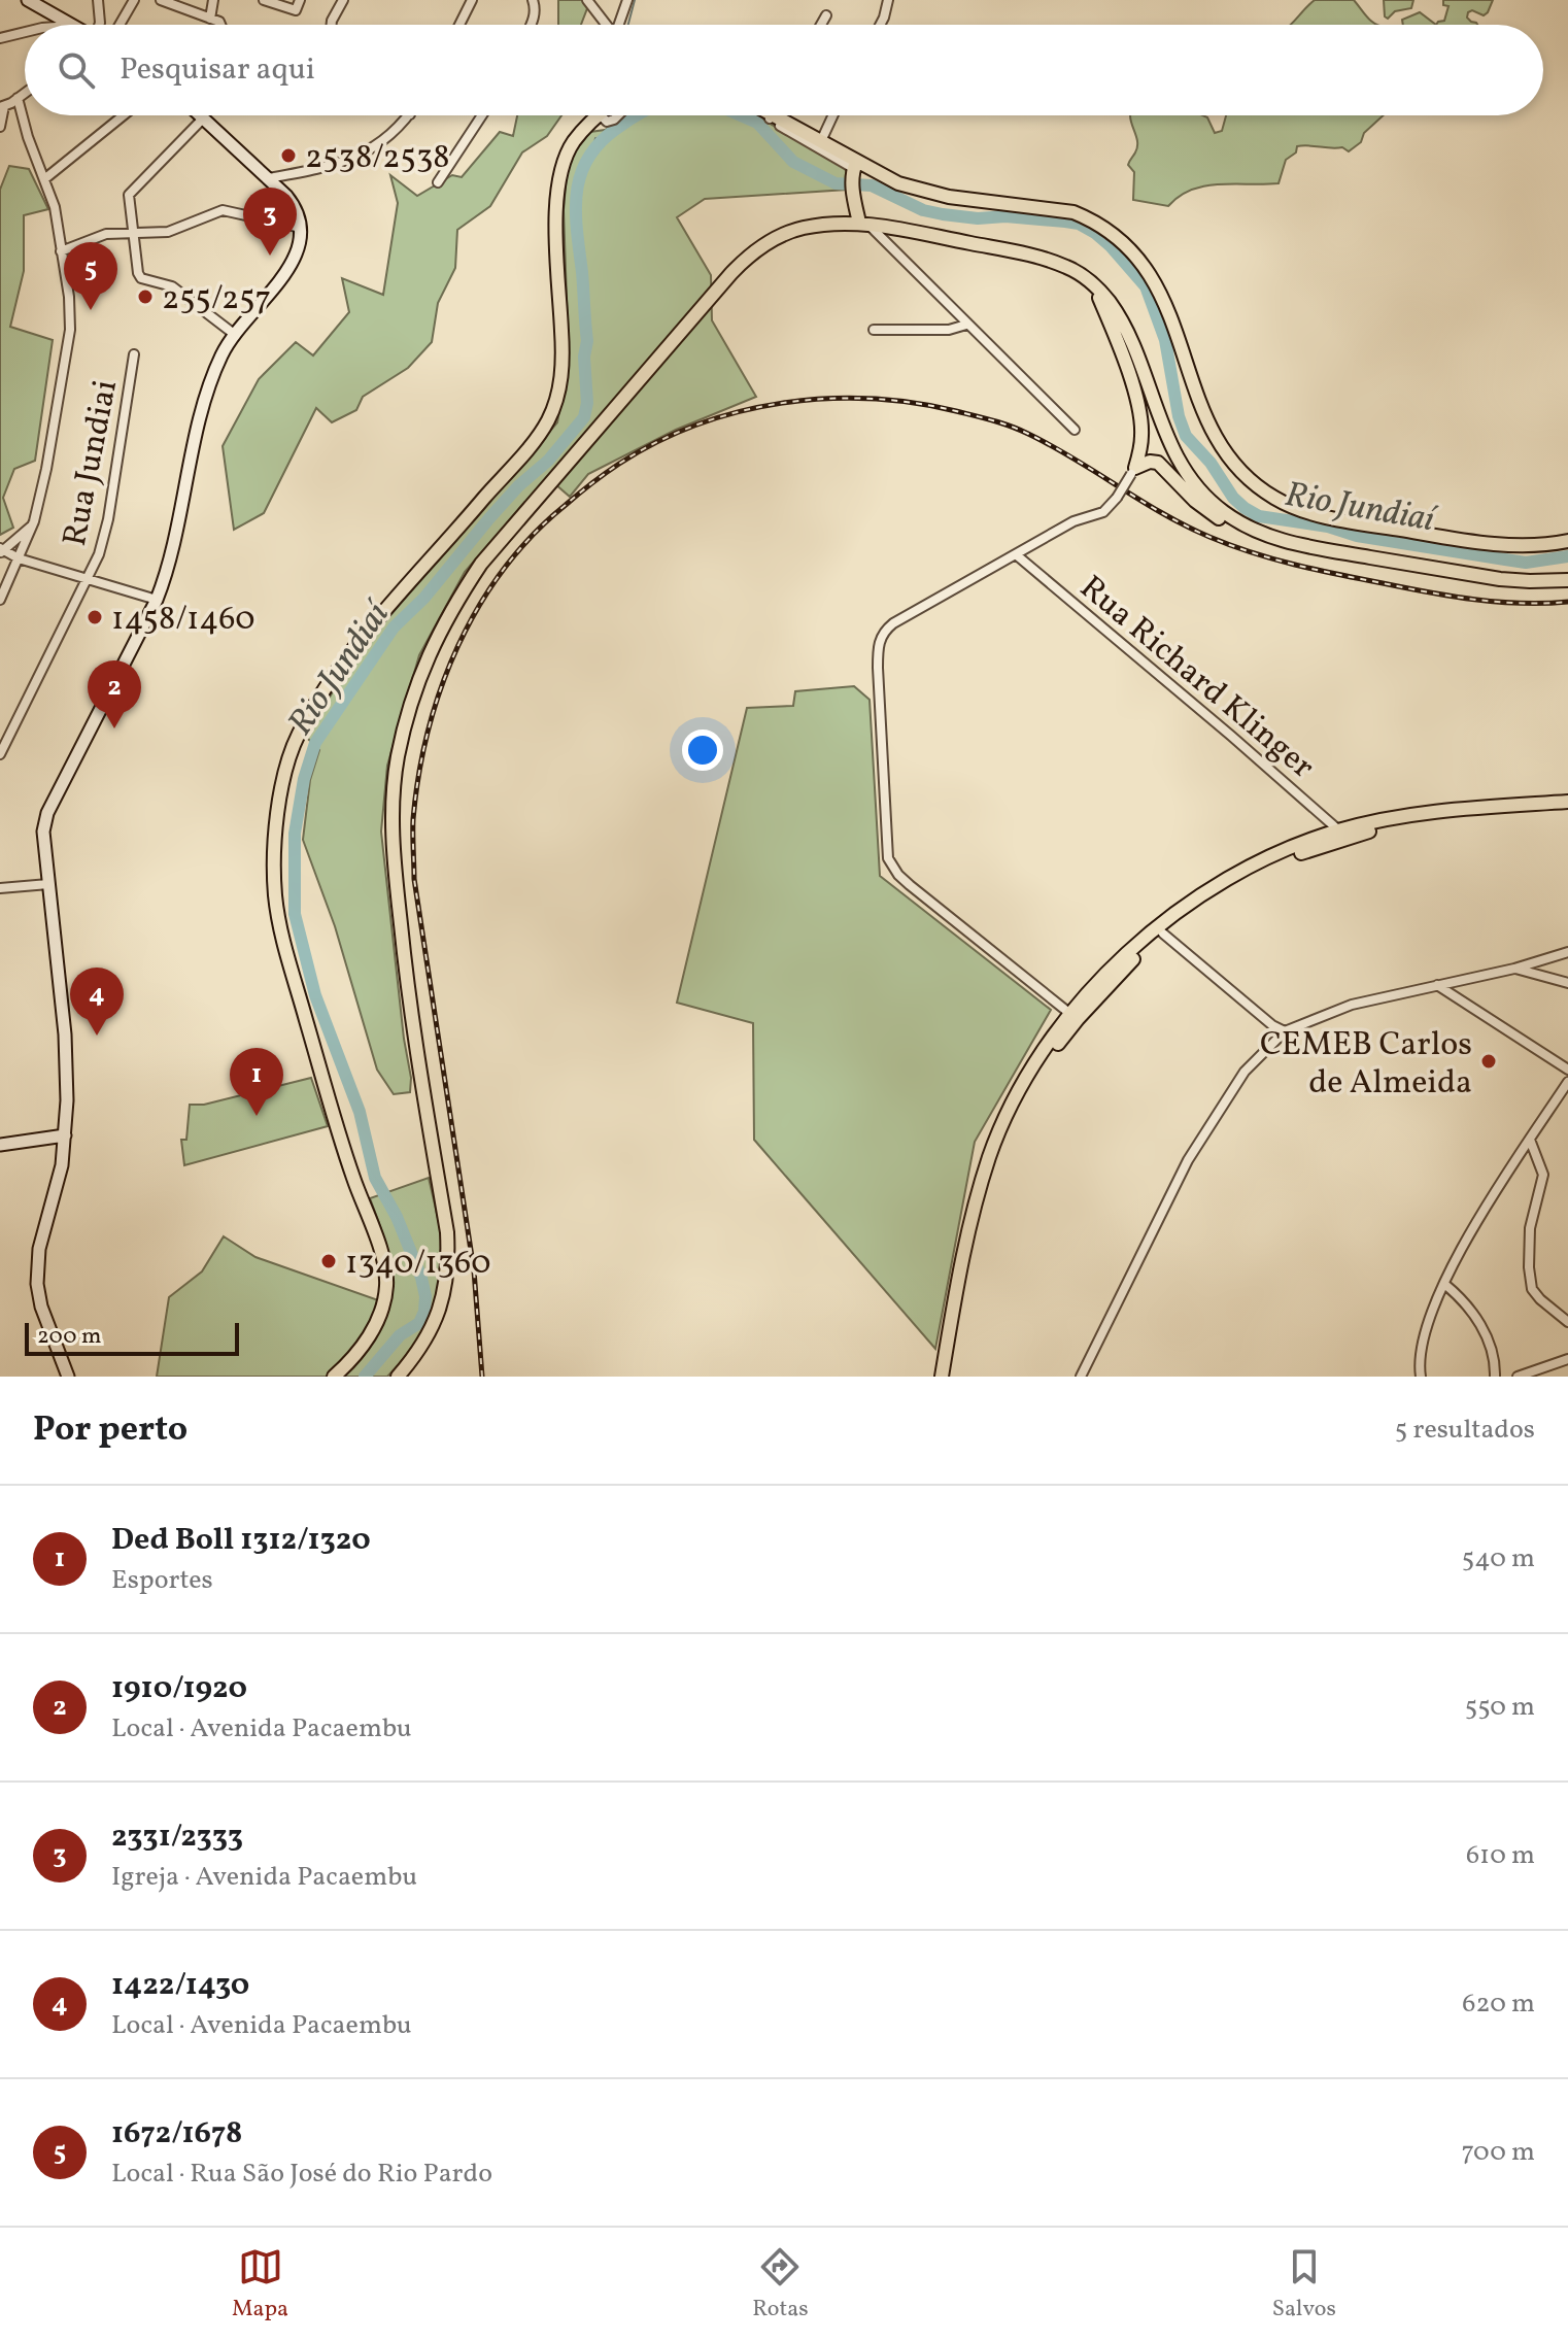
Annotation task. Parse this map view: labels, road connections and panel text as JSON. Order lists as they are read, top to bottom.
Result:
{
  "streets": {
    "street": ["Rua Jundiai", "Rua Richard Klinger"]
  },
  "water": ["Rio Jundiaí"],
  "places": [
    "2538/2538",
    "255/257",
    "1458/1460",
    "CEMEB Carlos de Almeida",
    "1340/1360"
  ],
  "scale_bar": "200 m",
  "page": {
    "search": "Pesquisar aqui",
    "pins": [
      "3",
      "5",
      "2",
      "4",
      "1"
    ],
    "scale": "200 m",
    "heading": ["Por perto", "5 resultados"],
    "list": [
      {
        "mark": "1",
        "name": "Ded Boll 1312/1320",
        "note": "Esportes",
        "value": "540 m"
      },
      {
        "mark": "2",
        "name": "1910/1920",
        "note": "Local · Avenida Pacaembu",
        "value": "550 m"
      },
      {
        "mark": "3",
        "name": "2331/2333",
        "note": "Igreja · Avenida Pacaembu",
        "value": "610 m"
      },
      {
        "mark": "4",
        "name": "1422/1430",
        "note": "Local · Avenida Pacaembu",
        "value": "620 m"
      },
      {
        "mark": "5",
        "name": "1672/1678",
        "note": "Local · Rua São José do Rio Pardo",
        "value": "700 m"
      }
    ],
    "nav": ["Mapa", "Rotas", "Salvos"]
  }
}
